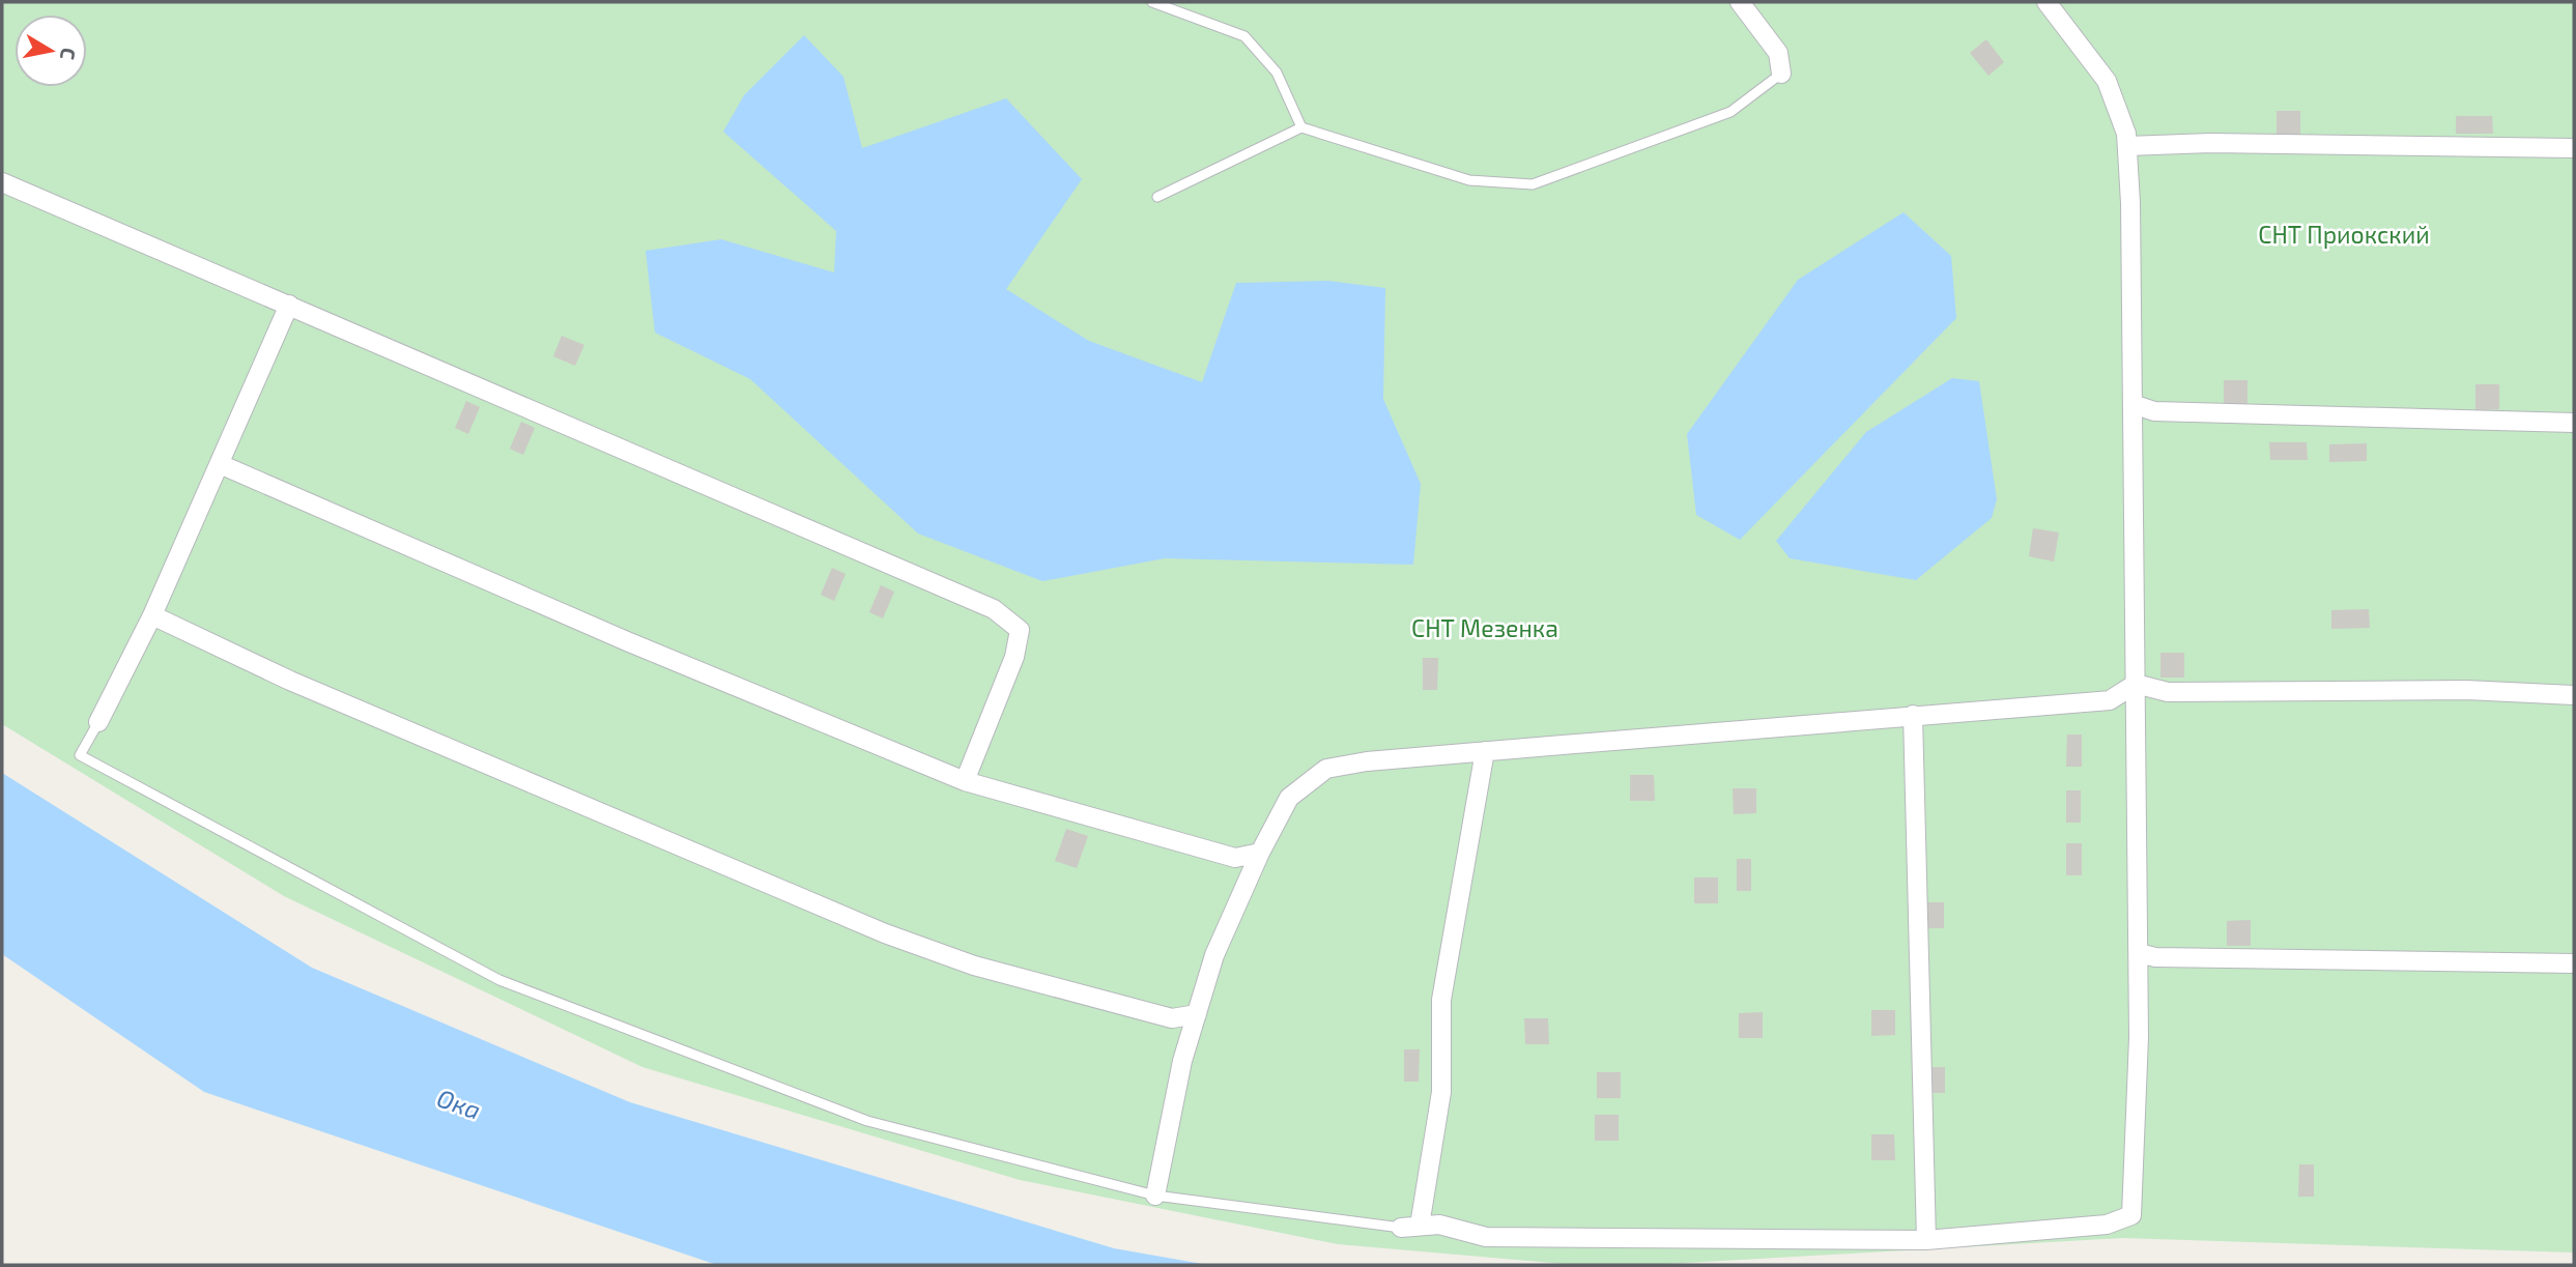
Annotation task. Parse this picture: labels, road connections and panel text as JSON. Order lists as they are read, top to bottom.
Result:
{
  "water": ["Ока"],
  "parks": ["СНТ Приокский", "СНТ Мезенка"],
  "north": "right"
}
